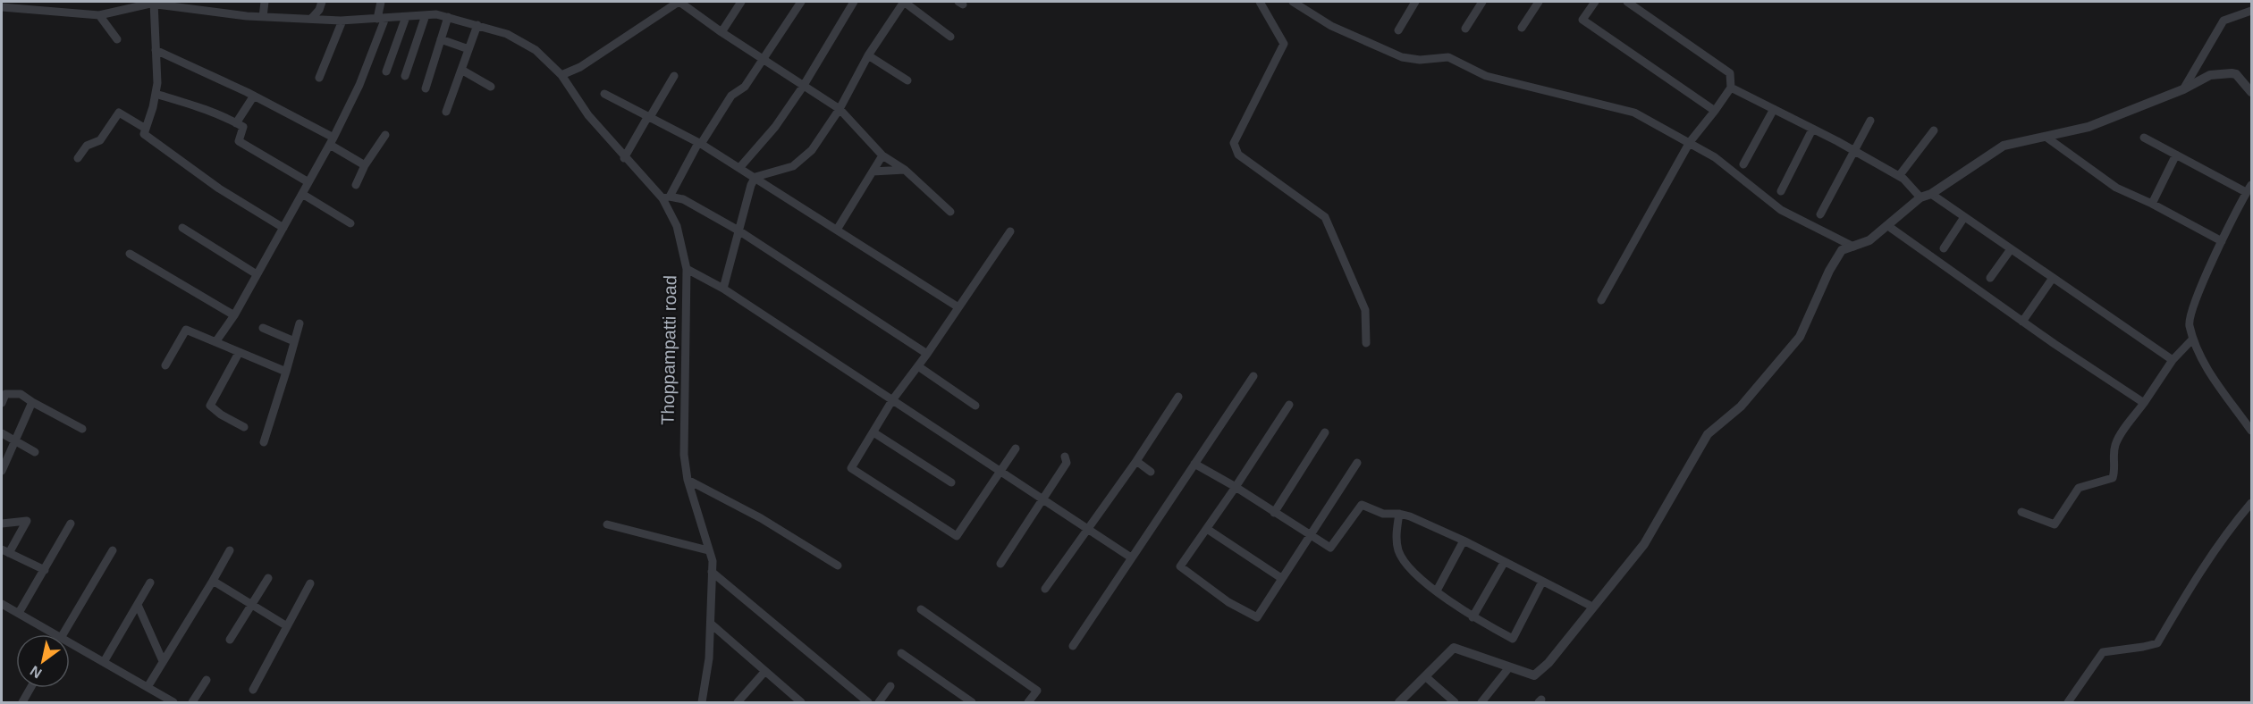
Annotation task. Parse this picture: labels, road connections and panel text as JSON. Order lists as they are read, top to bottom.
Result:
{
  "streets": {
    "street": ["Thoppampatti road"]
  },
  "north": "bottom left"
}
